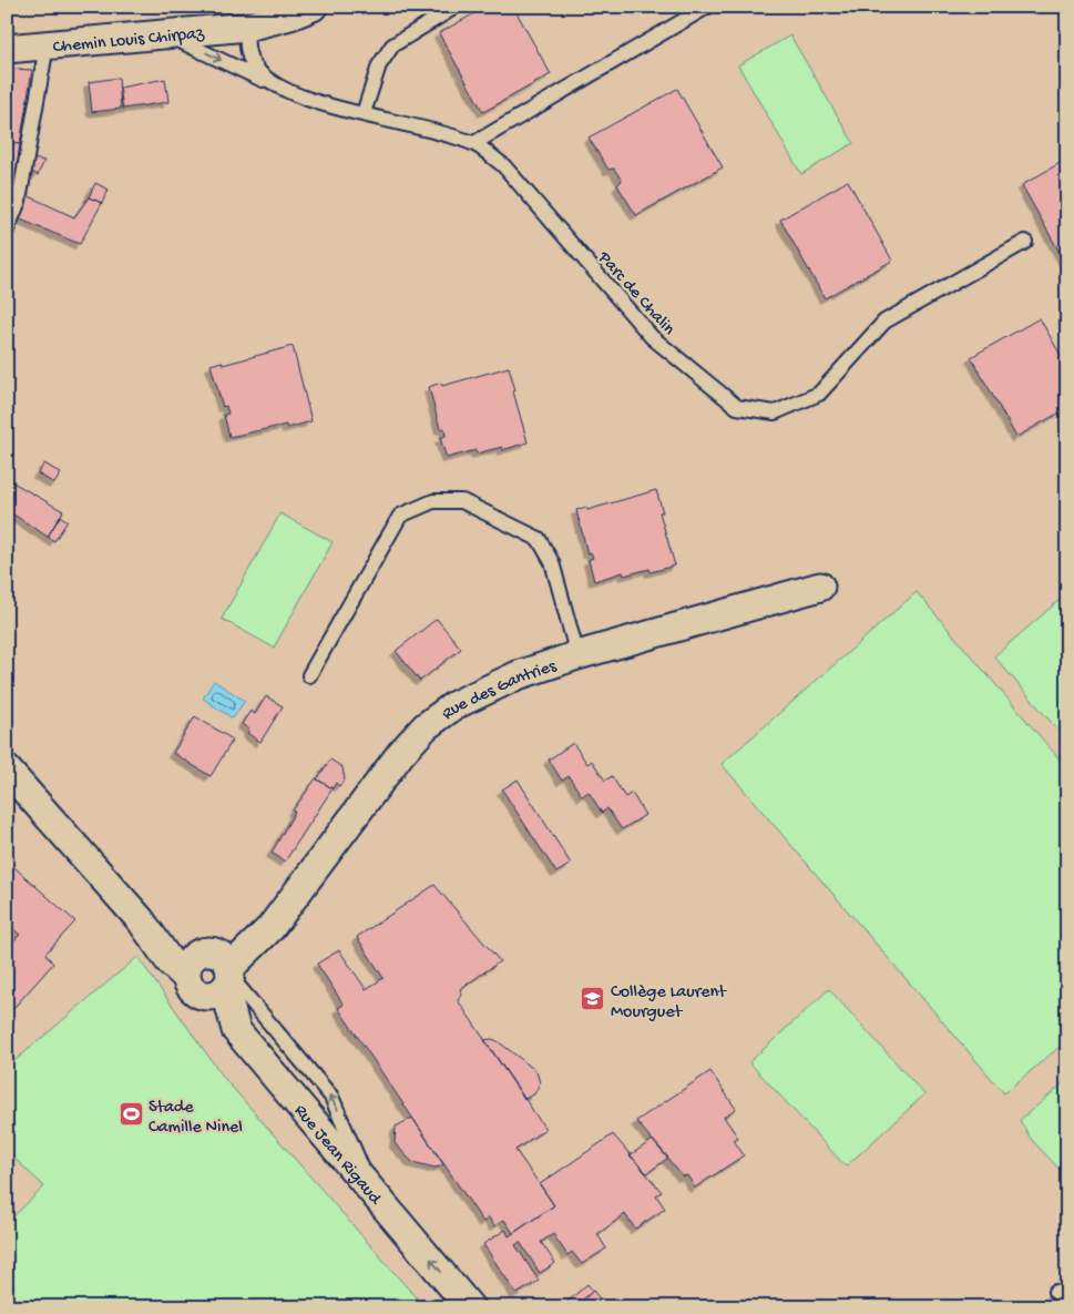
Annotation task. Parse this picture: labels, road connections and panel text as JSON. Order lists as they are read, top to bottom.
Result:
{
  "streets": {
    "street": ["Chemin Louis Chirpaz", "Rue des Gantries", "Rue Jean Rigaud"],
    "lane": ["Parc de Chalin"]
  },
  "crossings": [
    ["Chemin Louis Chirpaz", "Parc de Chalin"],
    ["Rue des Gantries", "Rue Jean Rigaud"]
  ],
  "one_way": ["Rue Jean Rigaud"],
  "places": {
    "school or university": ["Collège Laurent Mourguet"],
    "sports": ["Stade Camille Ninel"]
  }
}
